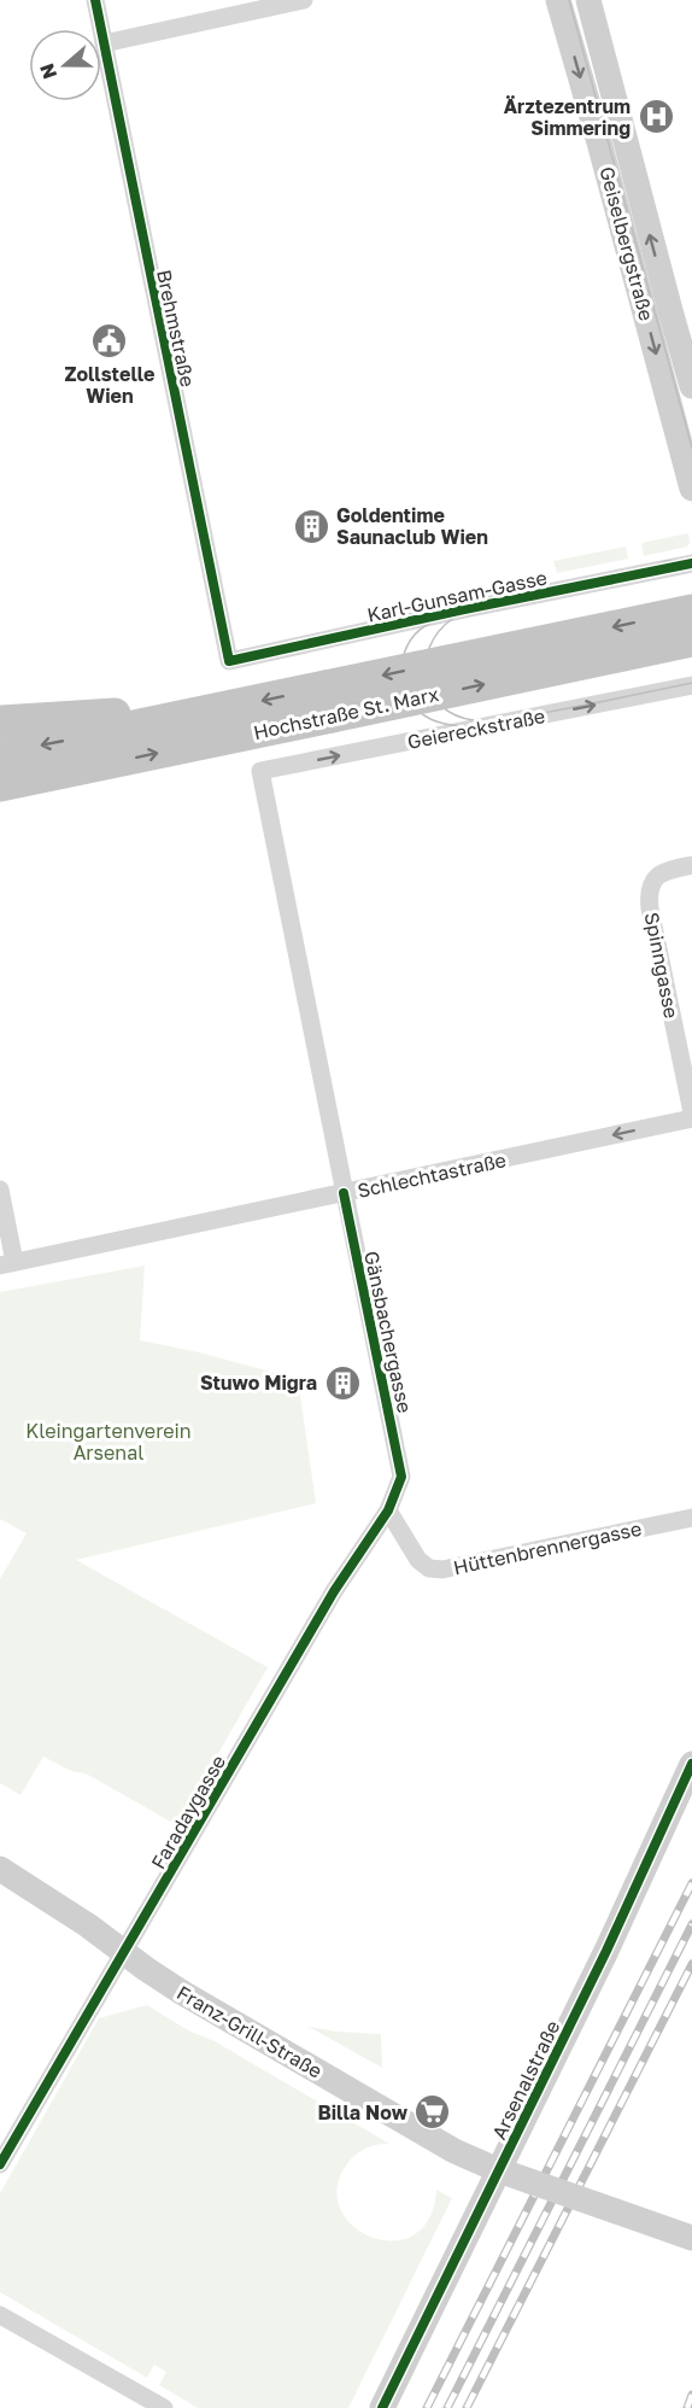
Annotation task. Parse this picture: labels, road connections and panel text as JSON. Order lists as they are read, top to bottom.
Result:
{
  "streets": {
    "highway": ["Hochstraße St. Marx"],
    "main road": ["Geiselbergstraße", "Franz-Grill-Straße", "Arsenalstraße"],
    "street": [
      "Brehmstraße",
      "Karl-Gunsam-Gasse",
      "Geiereckstraße",
      "Spinngasse",
      "Schlechtastraße",
      "Gänsbachergasse",
      "Hüttenbrennergasse",
      "Faradaygasse"
    ]
  },
  "crossings": [
    ["Brehmstraße", "Karl-Gunsam-Gasse"],
    ["Geiereckstraße", "Gänsbachergasse"],
    ["Schlechtastraße", "Gänsbachergasse"],
    ["Gänsbachergasse", "Faradaygasse"],
    ["Hüttenbrennergasse", "Faradaygasse"],
    ["Faradaygasse", "Franz-Grill-Straße"]
  ],
  "one_way": ["Geiereckstraße", "Schlechtastraße"],
  "parks": ["Kleingartenverein Arsenal"],
  "places": {
    "hospital": ["Ärztezentrum Simmering"],
    "public building": ["Zollstelle Wien"],
    "building": ["Goldentime Saunaclub Wien", "Stuwo Migra"],
    "supermarket": ["Billa Now"]
  },
  "north": "left"
}
